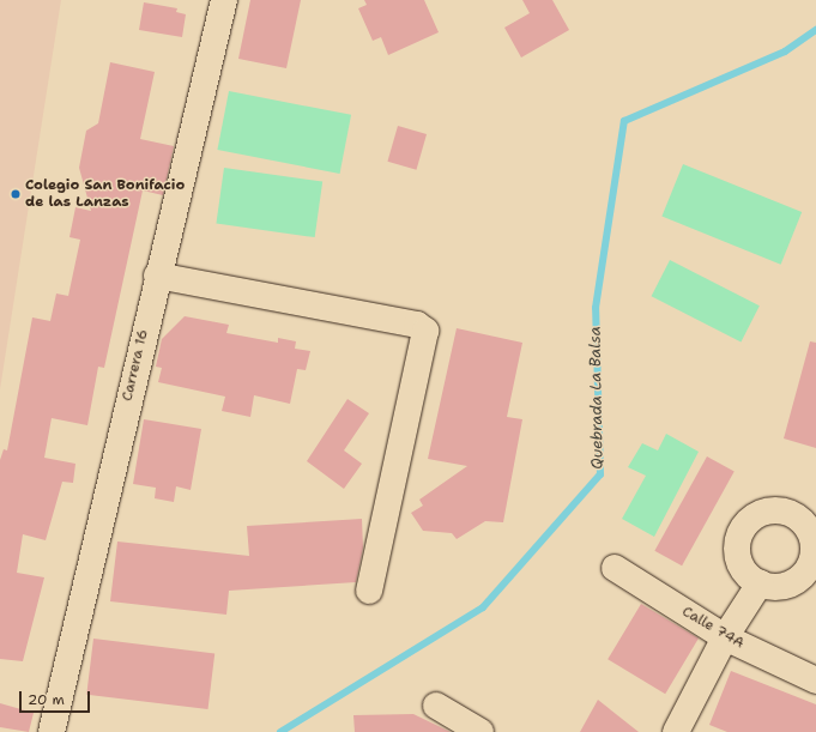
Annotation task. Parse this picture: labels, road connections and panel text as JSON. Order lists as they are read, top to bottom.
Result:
{
  "streets": {
    "street": ["Carrera 16", "Calle 74A"]
  },
  "water": ["Quebrada La Balsa"],
  "places": ["Colegio San Bonifacio de las Lanzas"],
  "scale_bar": "20 m"
}
